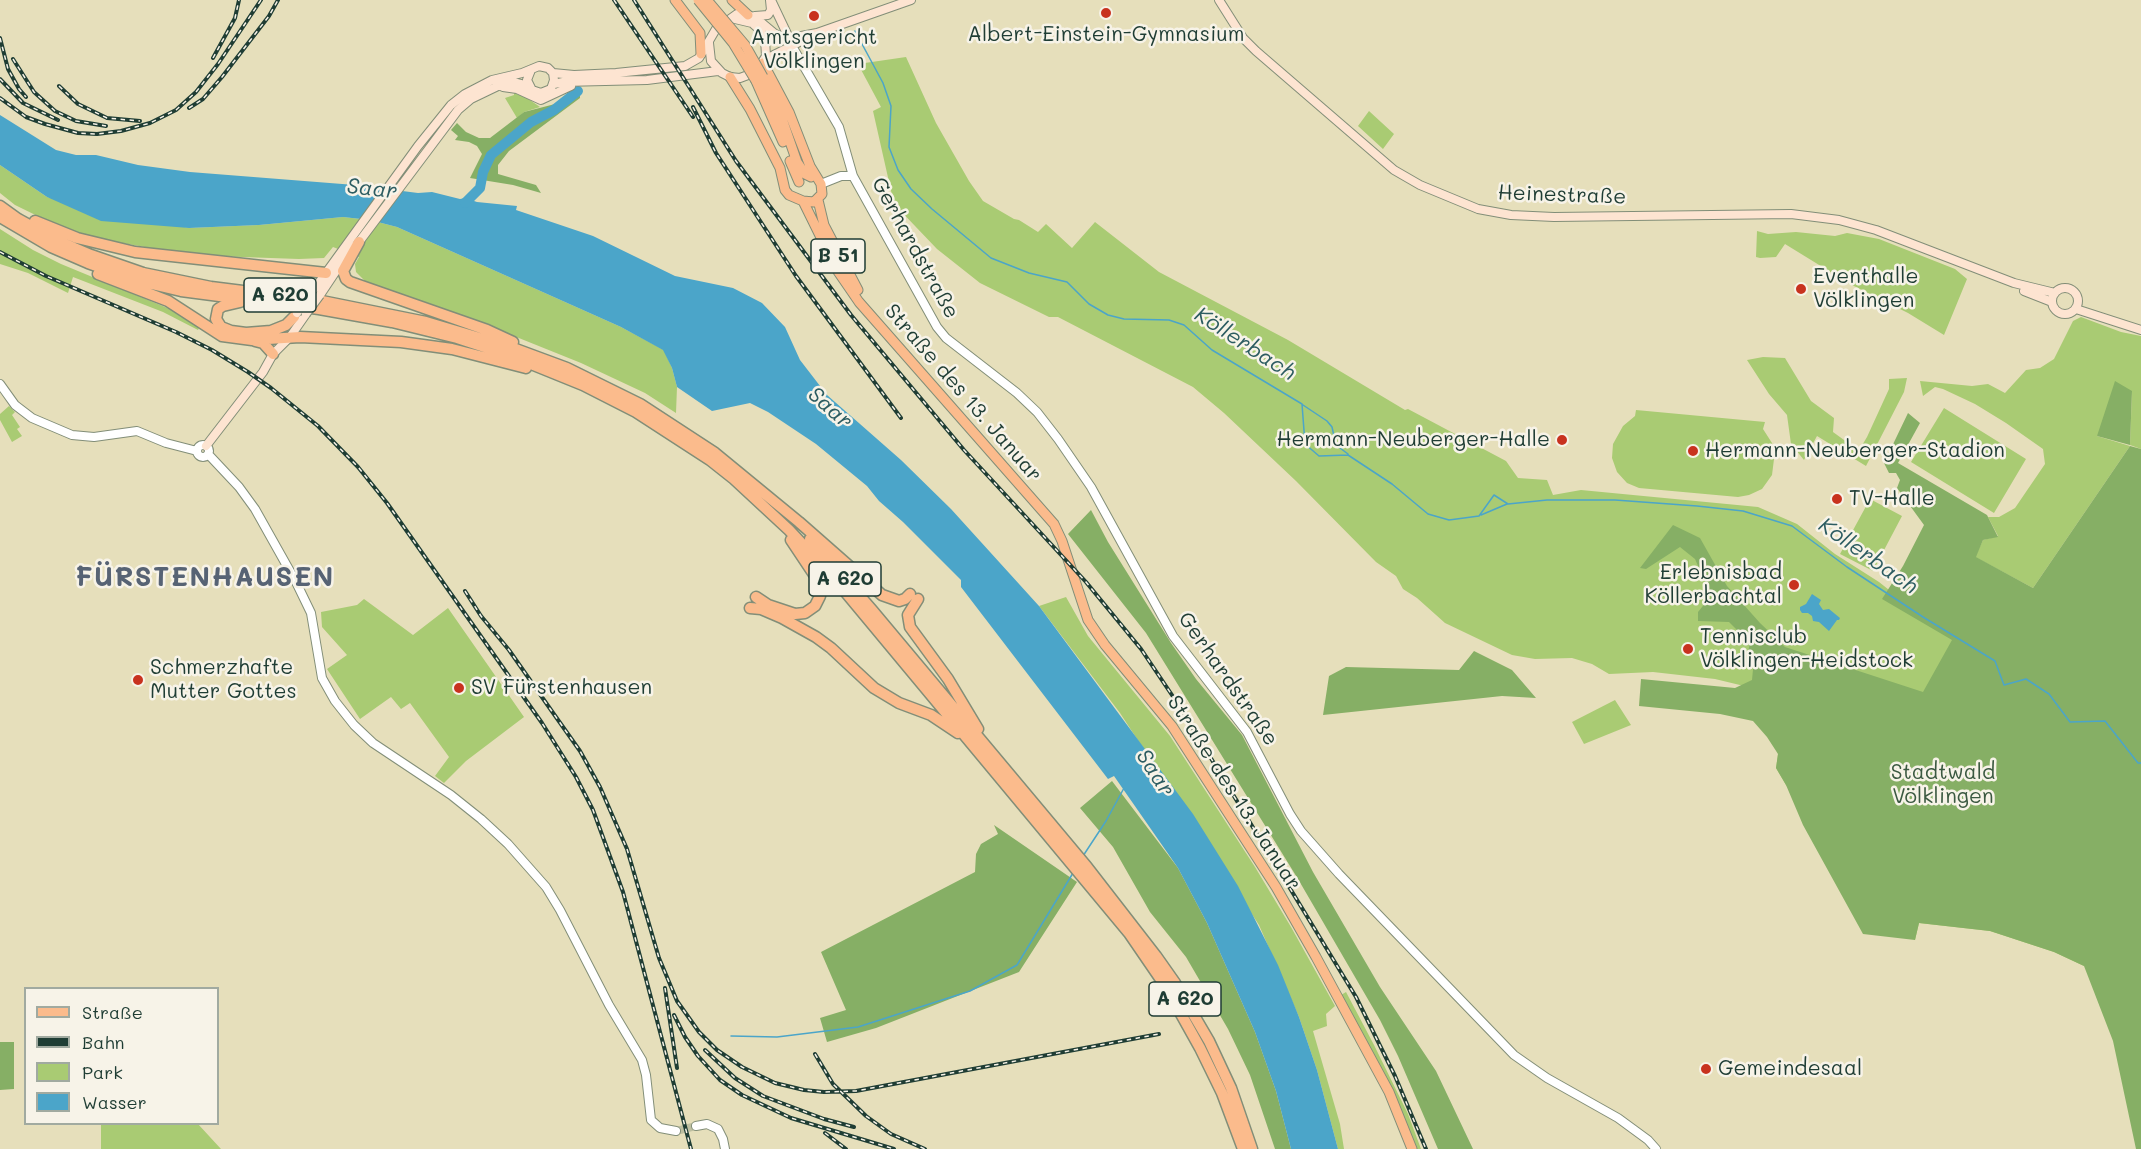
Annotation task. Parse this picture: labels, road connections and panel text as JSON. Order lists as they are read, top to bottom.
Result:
{
  "streets": {
    "highway": ["A 620"],
    "main road": ["Heinestraße", "B 51", "Straße des 13. Januar"],
    "street": ["Gerhardstraße"]
  },
  "districts": ["FÜRSTENHAUSEN"],
  "water": ["Saar", "Köllerbach"],
  "parks": ["Stadtwald Völklingen"],
  "places": [
    "Albert-Einstein-Gymnasium",
    "Amtsgericht Völklingen",
    "Eventhalle Völklingen",
    "Hermann-Neuberger-Halle",
    "Hermann-Neuberger-Stadion",
    "TV-Halle",
    "Erlebnisbad Köllerbachtal",
    "Tennisclub Völklingen-Heidstock",
    "Schmerzhafte Mutter Gottes",
    "SV Fürstenhausen",
    "Gemeindesaal"
  ],
  "legend": [
    "Straße",
    "Bahn",
    "Park",
    "Wasser"
  ]
}
